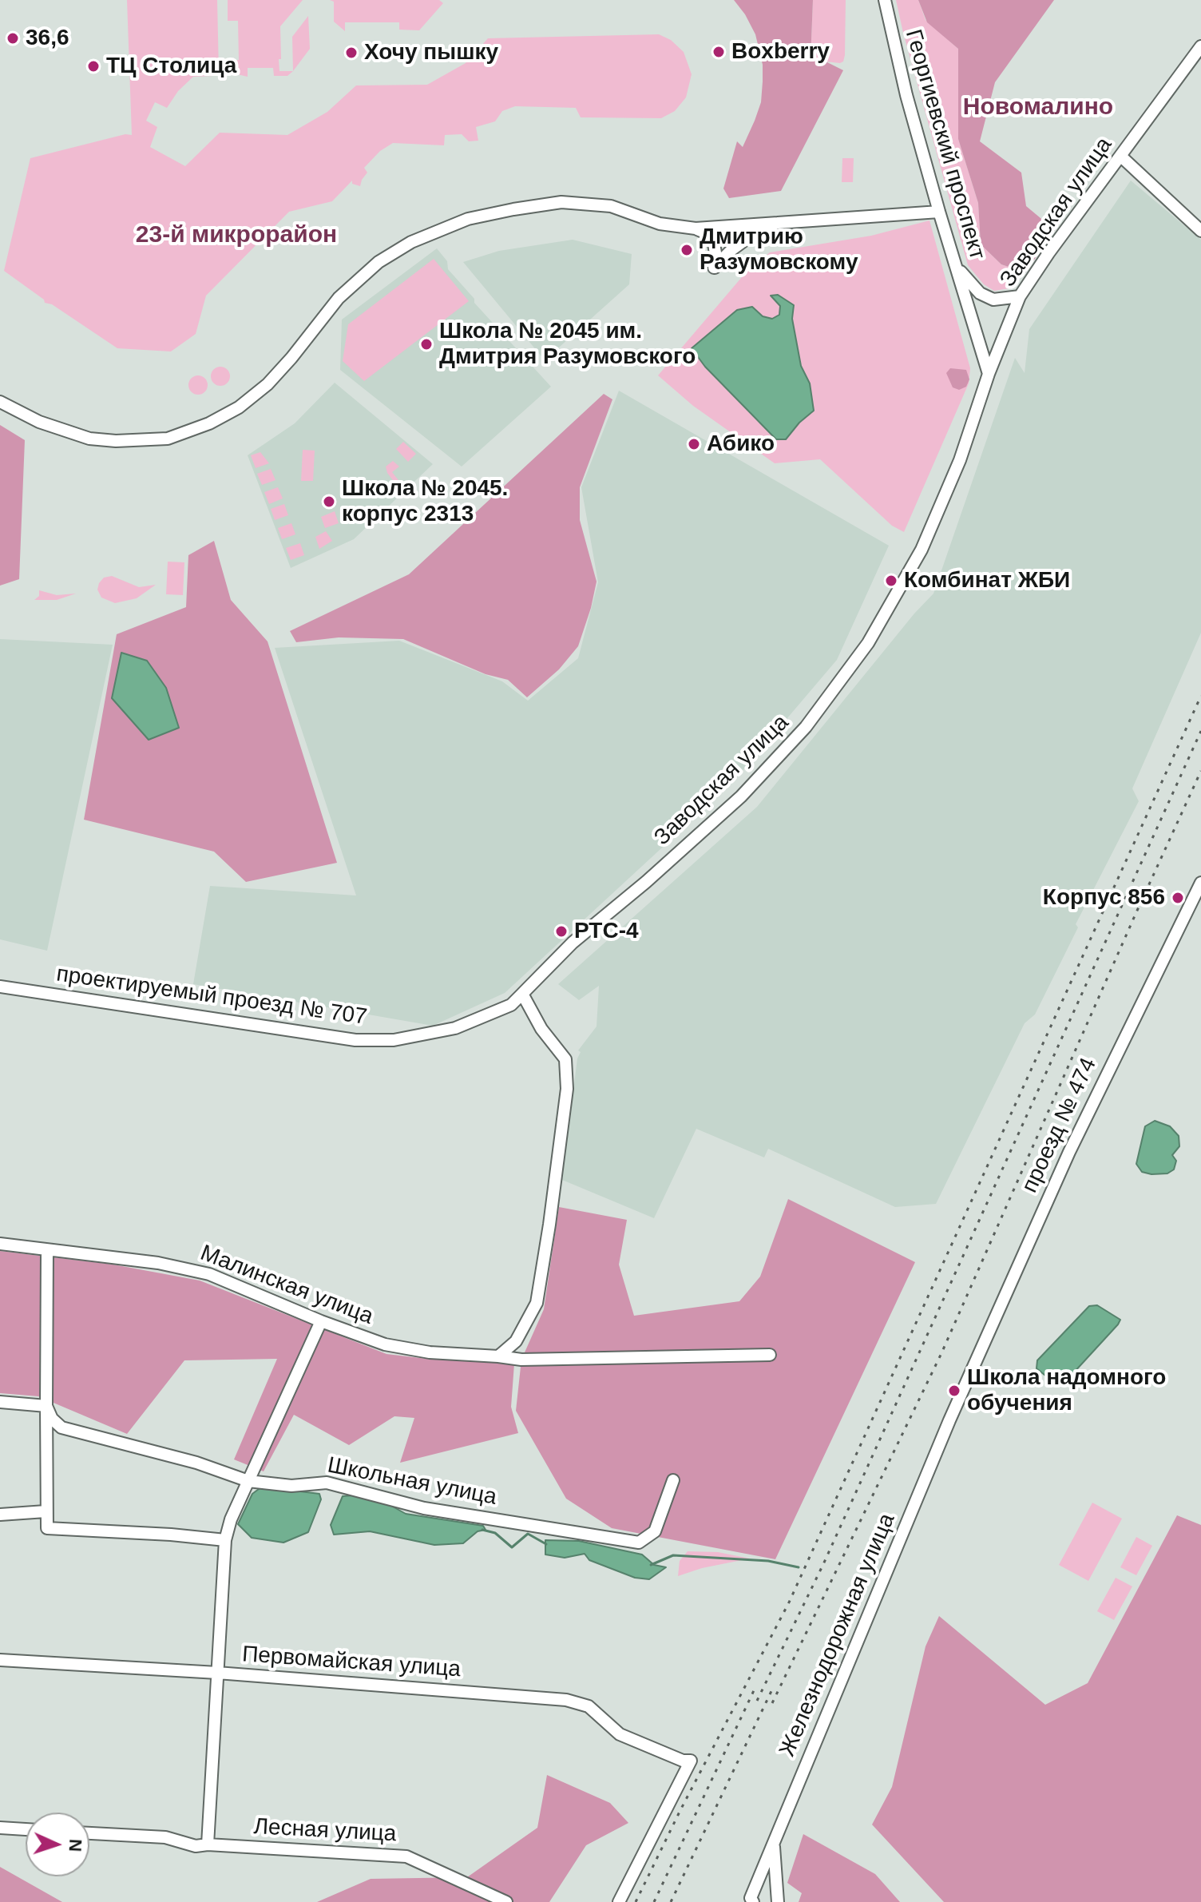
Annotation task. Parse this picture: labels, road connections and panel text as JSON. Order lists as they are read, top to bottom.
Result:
{
  "streets": {
    "street": [
      "Георгиевский проспект",
      "Заводская улица",
      "проектируемый проезд № 707",
      "проезд № 474",
      "Малинская улица",
      "Школьная улица",
      "Железнодорожная улица",
      "Первомайская улица",
      "Лесная улица"
    ]
  },
  "crossings": [
    ["Георгиевский проспект", "Заводская улица"],
    ["Заводская улица", "проектируемый проезд № 707"],
    ["проезд № 474", "Железнодорожная улица"]
  ],
  "districts": ["Новомалино", "23-й микрорайон"],
  "places": [
    "36,6",
    "Boxberry",
    "Хочу пышку",
    "ТЦ Столица",
    "Дмитрию Разумовскому",
    "Школа № 2045 им. Дмитрия Разумовского",
    "Абико",
    "Школа № 2045. корпус 2313",
    "Комбинат ЖБИ",
    "Корпус 856",
    "РТС-4",
    "Школа надомного обучения"
  ],
  "north": "right"
}
